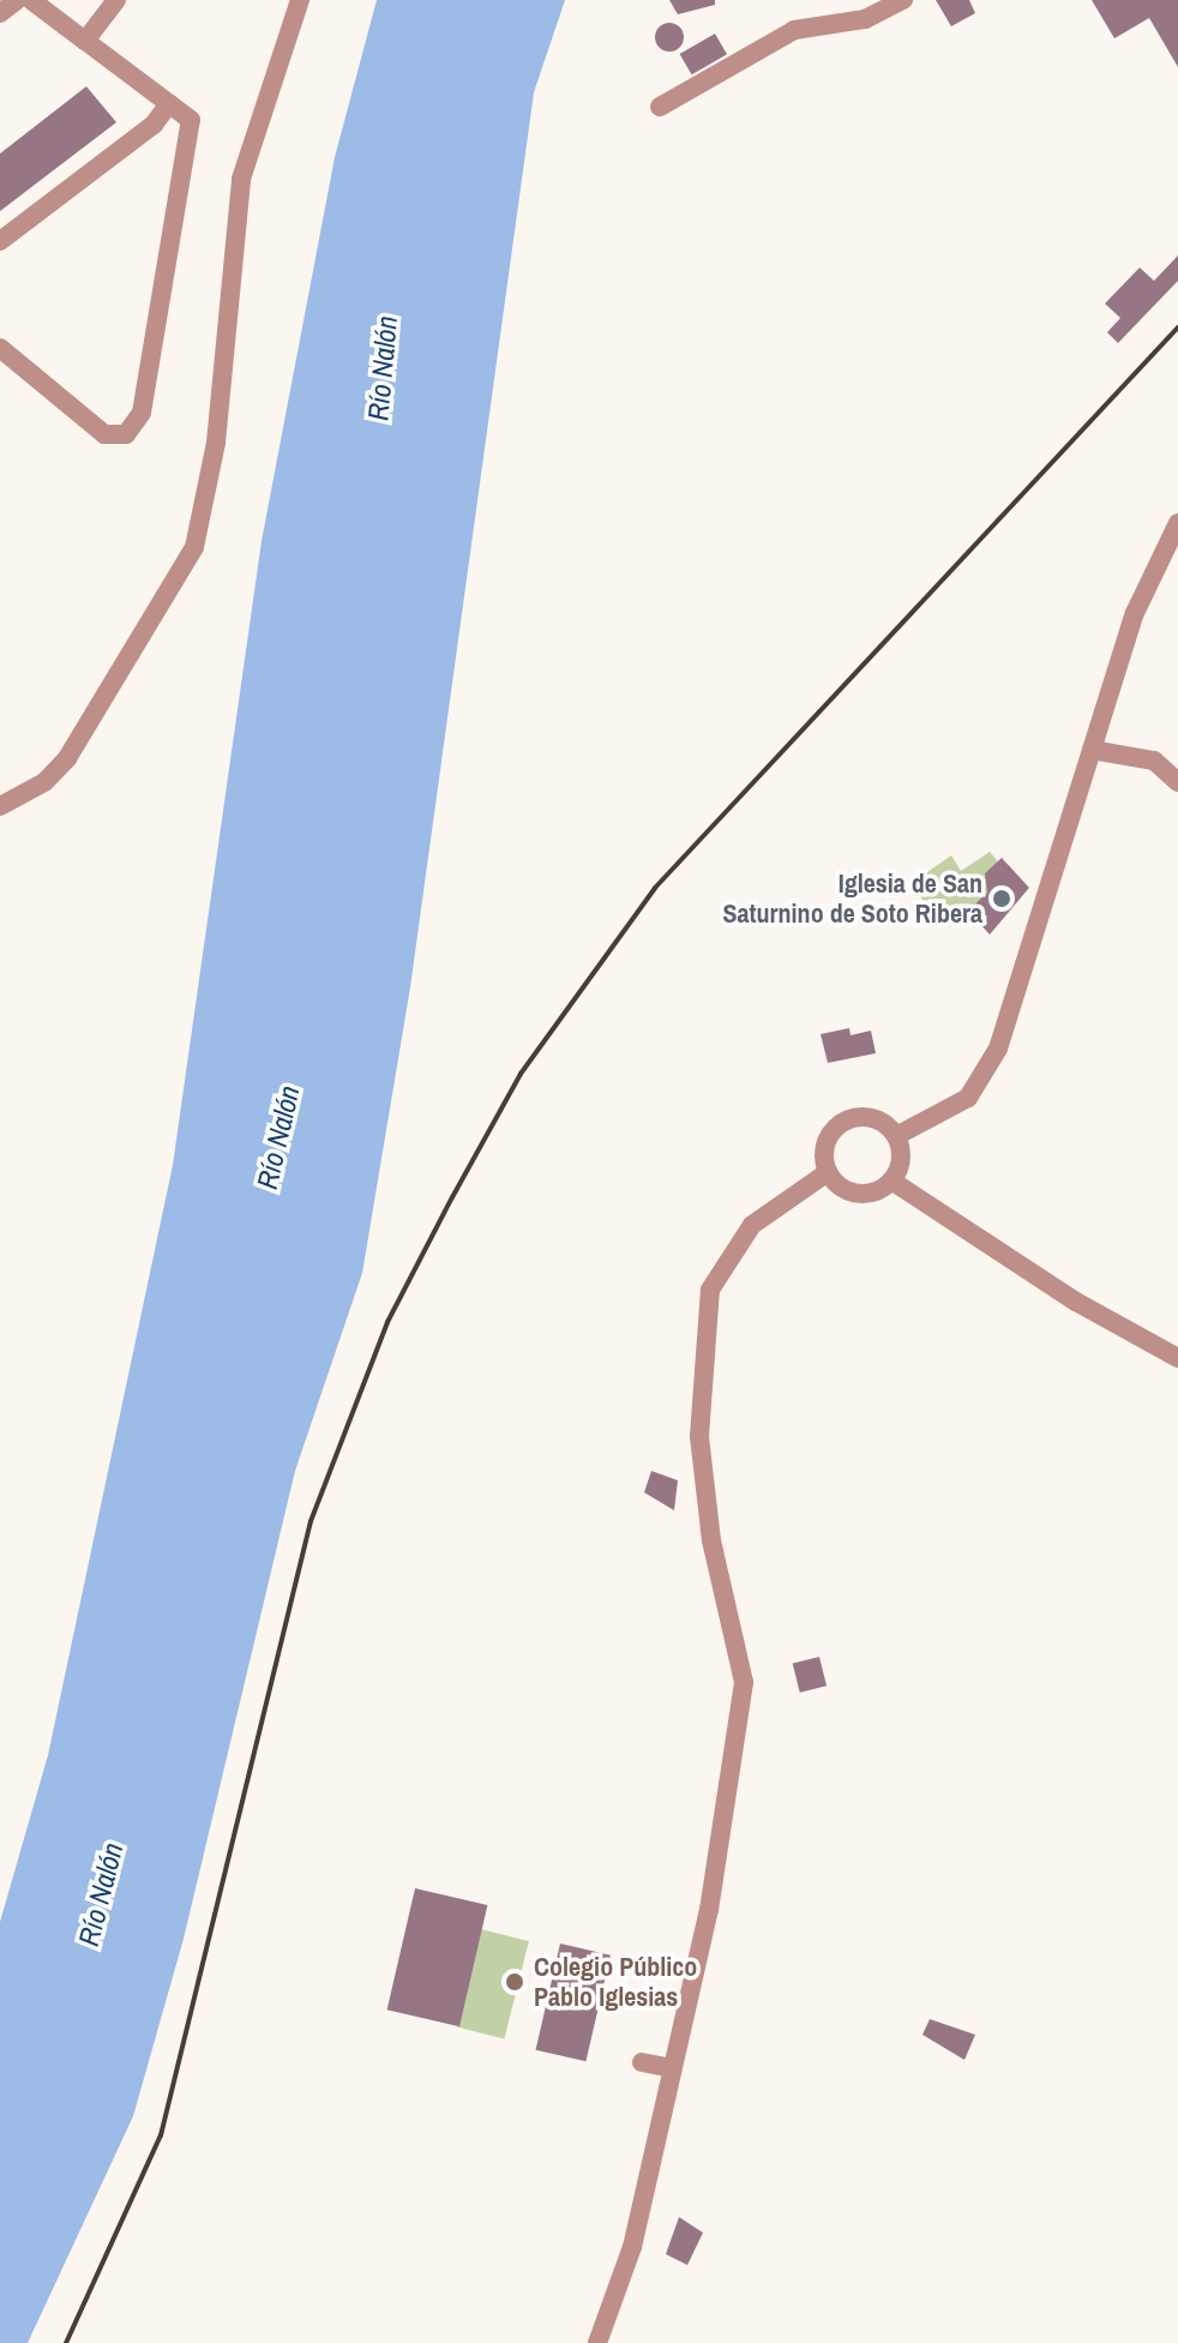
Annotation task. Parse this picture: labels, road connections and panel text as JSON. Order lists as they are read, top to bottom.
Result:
{
  "water": ["Río Nalón"],
  "places": ["Iglesia de San Saturnino de Soto Ribera", "Colegio Público Pablo Iglesias"]
}
